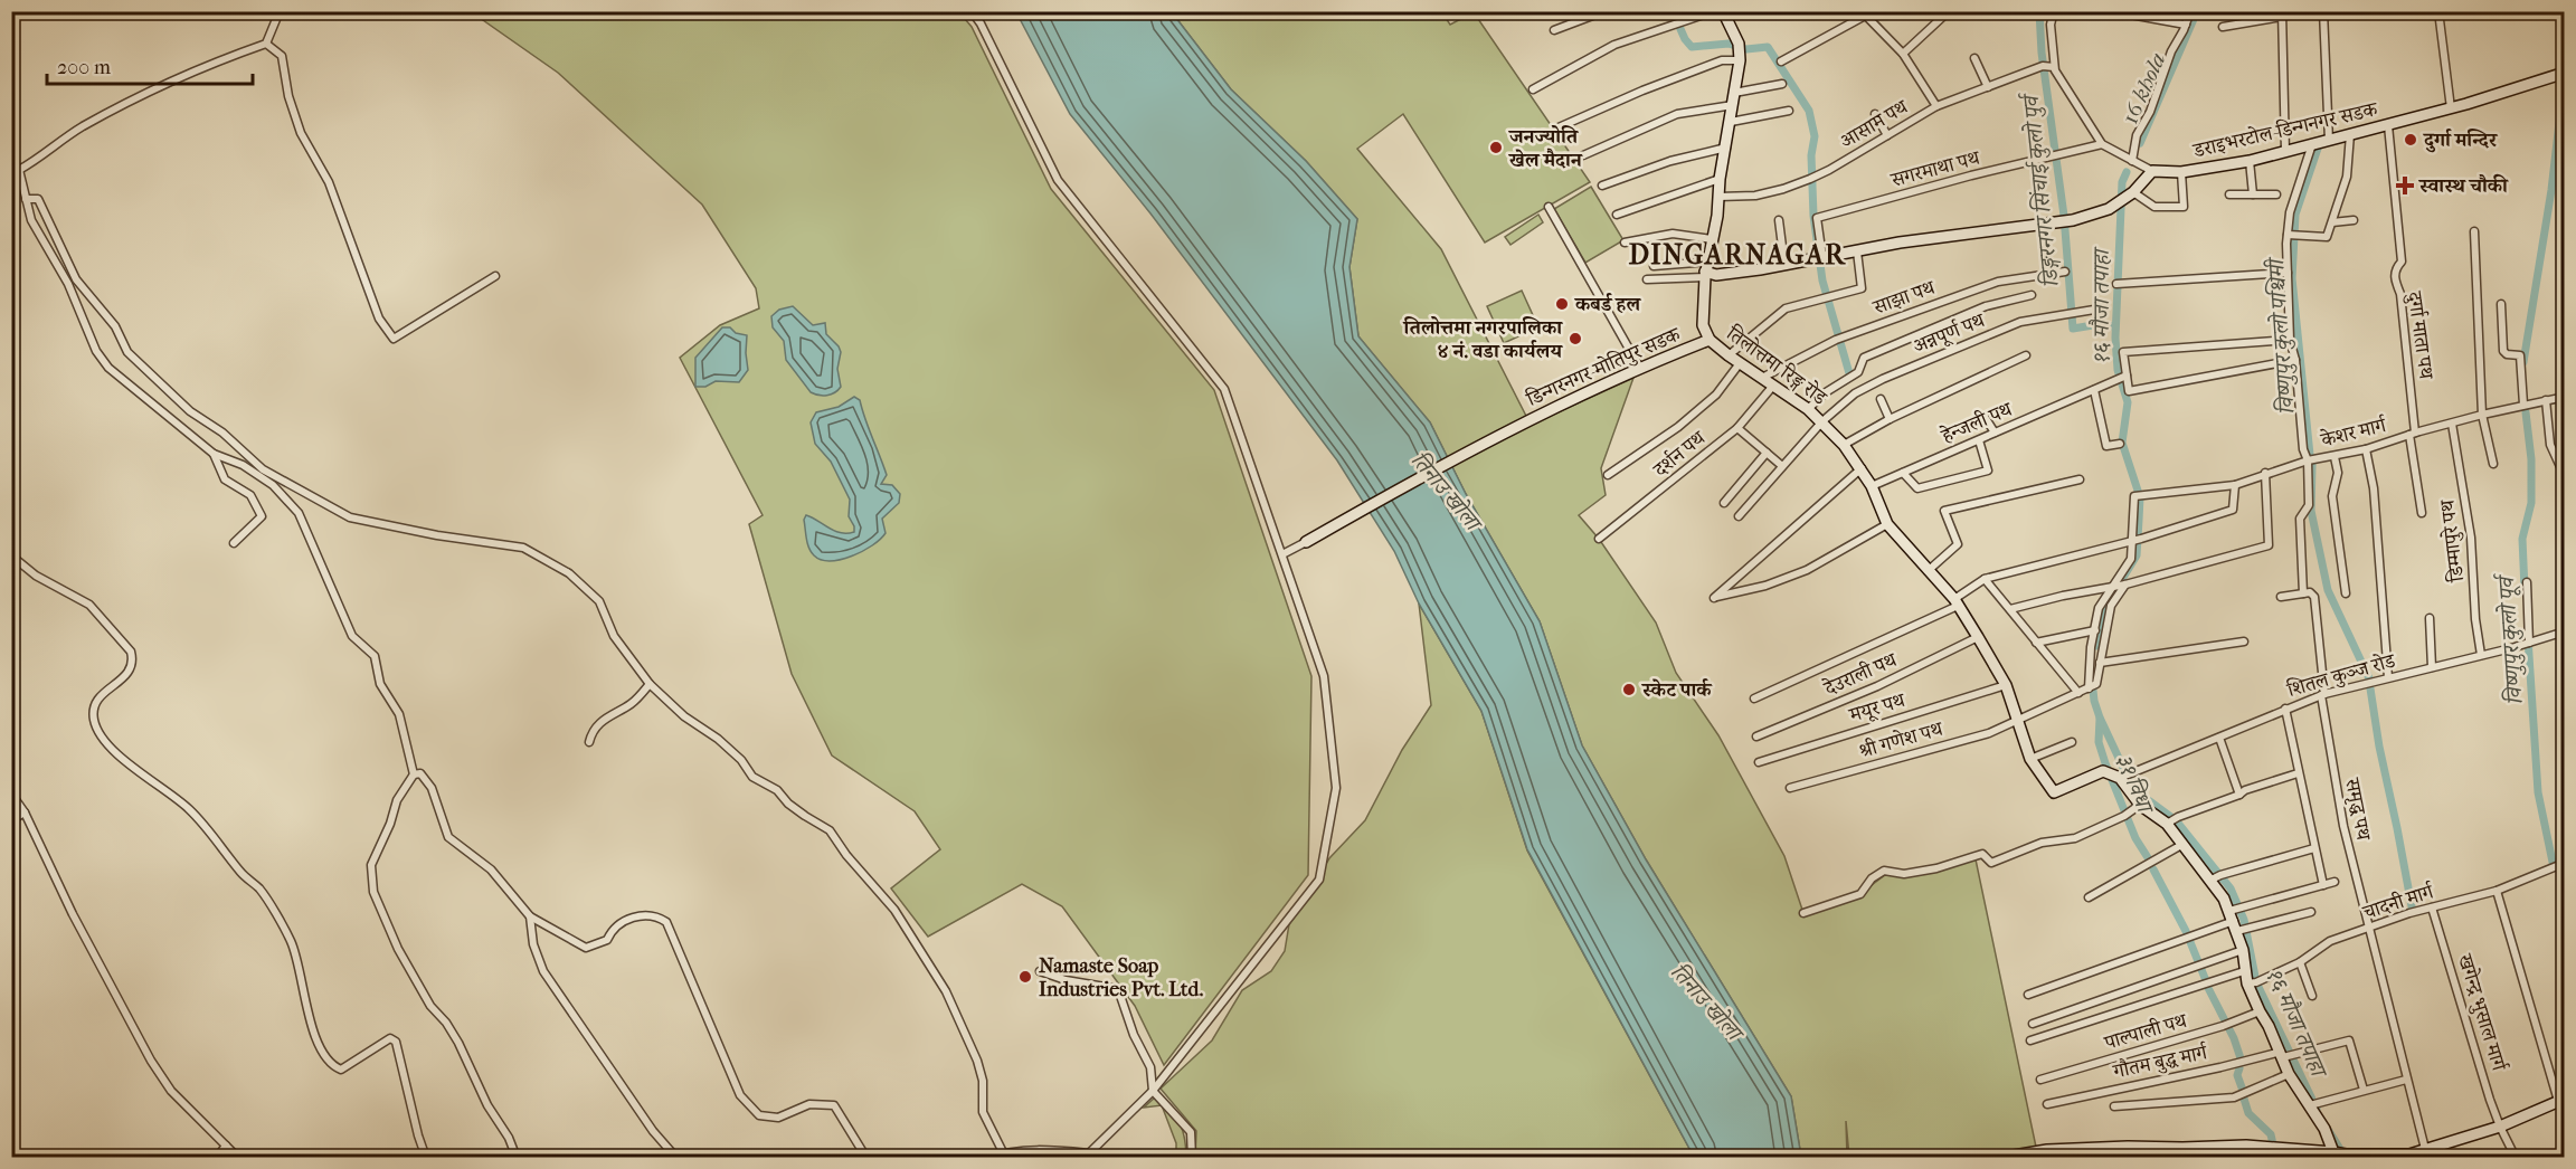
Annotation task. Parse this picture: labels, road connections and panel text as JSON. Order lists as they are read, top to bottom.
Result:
{
  "streets": {
    "street": [
      "आसाम पथ",
      "डराइभरटोल-डिन्गनगर सडक",
      "सगरमाथा पथ",
      "साझा पथ",
      "अन्नपूर्ण पथ",
      "दुर्गा माता पथ",
      "तिलोत्तमा रिङ्ग रोड",
      "डिन्गरनगर-मोतिपुर सडक",
      "हेन्जली पथ",
      "केशर मार्ग",
      "दर्शन पथ",
      "डिम्मापुरे पथ",
      "देउराली पथ",
      "शितल कुञ्ज रोड",
      "मयूर पथ",
      "श्री गणेश पथ",
      "समृद्ध पथ",
      "चादनी मार्ग",
      "खगेन्द्र भुसाल मार्ग",
      "पाल्पाली पथ",
      "गौतम बुद्ध मार्ग"
    ]
  },
  "crossings": [
    ["आसाम पथ", "तिलोत्तमा रिङ्ग रोड"],
    ["डराइभरटोल-डिन्गनगर सडक", "दुर्गा माता पथ"],
    ["डराइभरटोल-डिन्गनगर सडक", "केशर मार्ग"],
    ["साझा पथ", "तिलोत्तमा रिङ्ग रोड"],
    ["अन्नपूर्ण पथ", "तिलोत्तमा रिङ्ग रोड"],
    ["दुर्गा माता पथ", "केशर मार्ग"],
    ["तिलोत्तमा रिङ्ग रोड", "डिन्गरनगर-मोतिपुर सडक"],
    ["तिलोत्तमा रिङ्ग रोड", "हेन्जली पथ"],
    ["तिलोत्तमा रिङ्ग रोड", "दर्शन पथ"],
    ["तिलोत्तमा रिङ्ग रोड", "देउराली पथ"],
    ["तिलोत्तमा रिङ्ग रोड", "शितल कुञ्ज रोड"],
    ["तिलोत्तमा रिङ्ग रोड", "मयूर पथ"],
    ["तिलोत्तमा रिङ्ग रोड", "श्री गणेश पथ"],
    ["केशर मार्ग", "डिम्मापुरे पथ"],
    ["डिम्मापुरे पथ", "शितल कुञ्ज रोड"],
    ["शितल कुञ्ज रोड", "समृद्ध पथ"],
    ["समृद्ध पथ", "चादनी मार्ग"],
    ["चादनी मार्ग", "खगेन्द्र भुसाल मार्ग"]
  ],
  "districts": ["DINGARNAGAR"],
  "water": [
    "16 khola",
    "डिङ्गरनगर सिंचाई कुलो पुर्व",
    "१६ मौजा तपाहा",
    "विष्णुपुर कुलो पश्चिमी",
    "तिनाउ खोला",
    "विष्णुपुर कुलो पूर्व",
    "३१ विधा"
  ],
  "places": {
    "other": [
      "दुर्गा मन्दिर",
      "जनज्योति खेल मैदान",
      "कबर्ड हल",
      "तिलोत्तमा नगरपालिका ४ नं. वडा कार्यलय",
      "स्केट पार्क",
      "Namaste Soap Industries Pvt. Ltd."
    ],
    "health": ["स्वास्थ चौकी"]
  },
  "scale_bar": "200 m"
}
